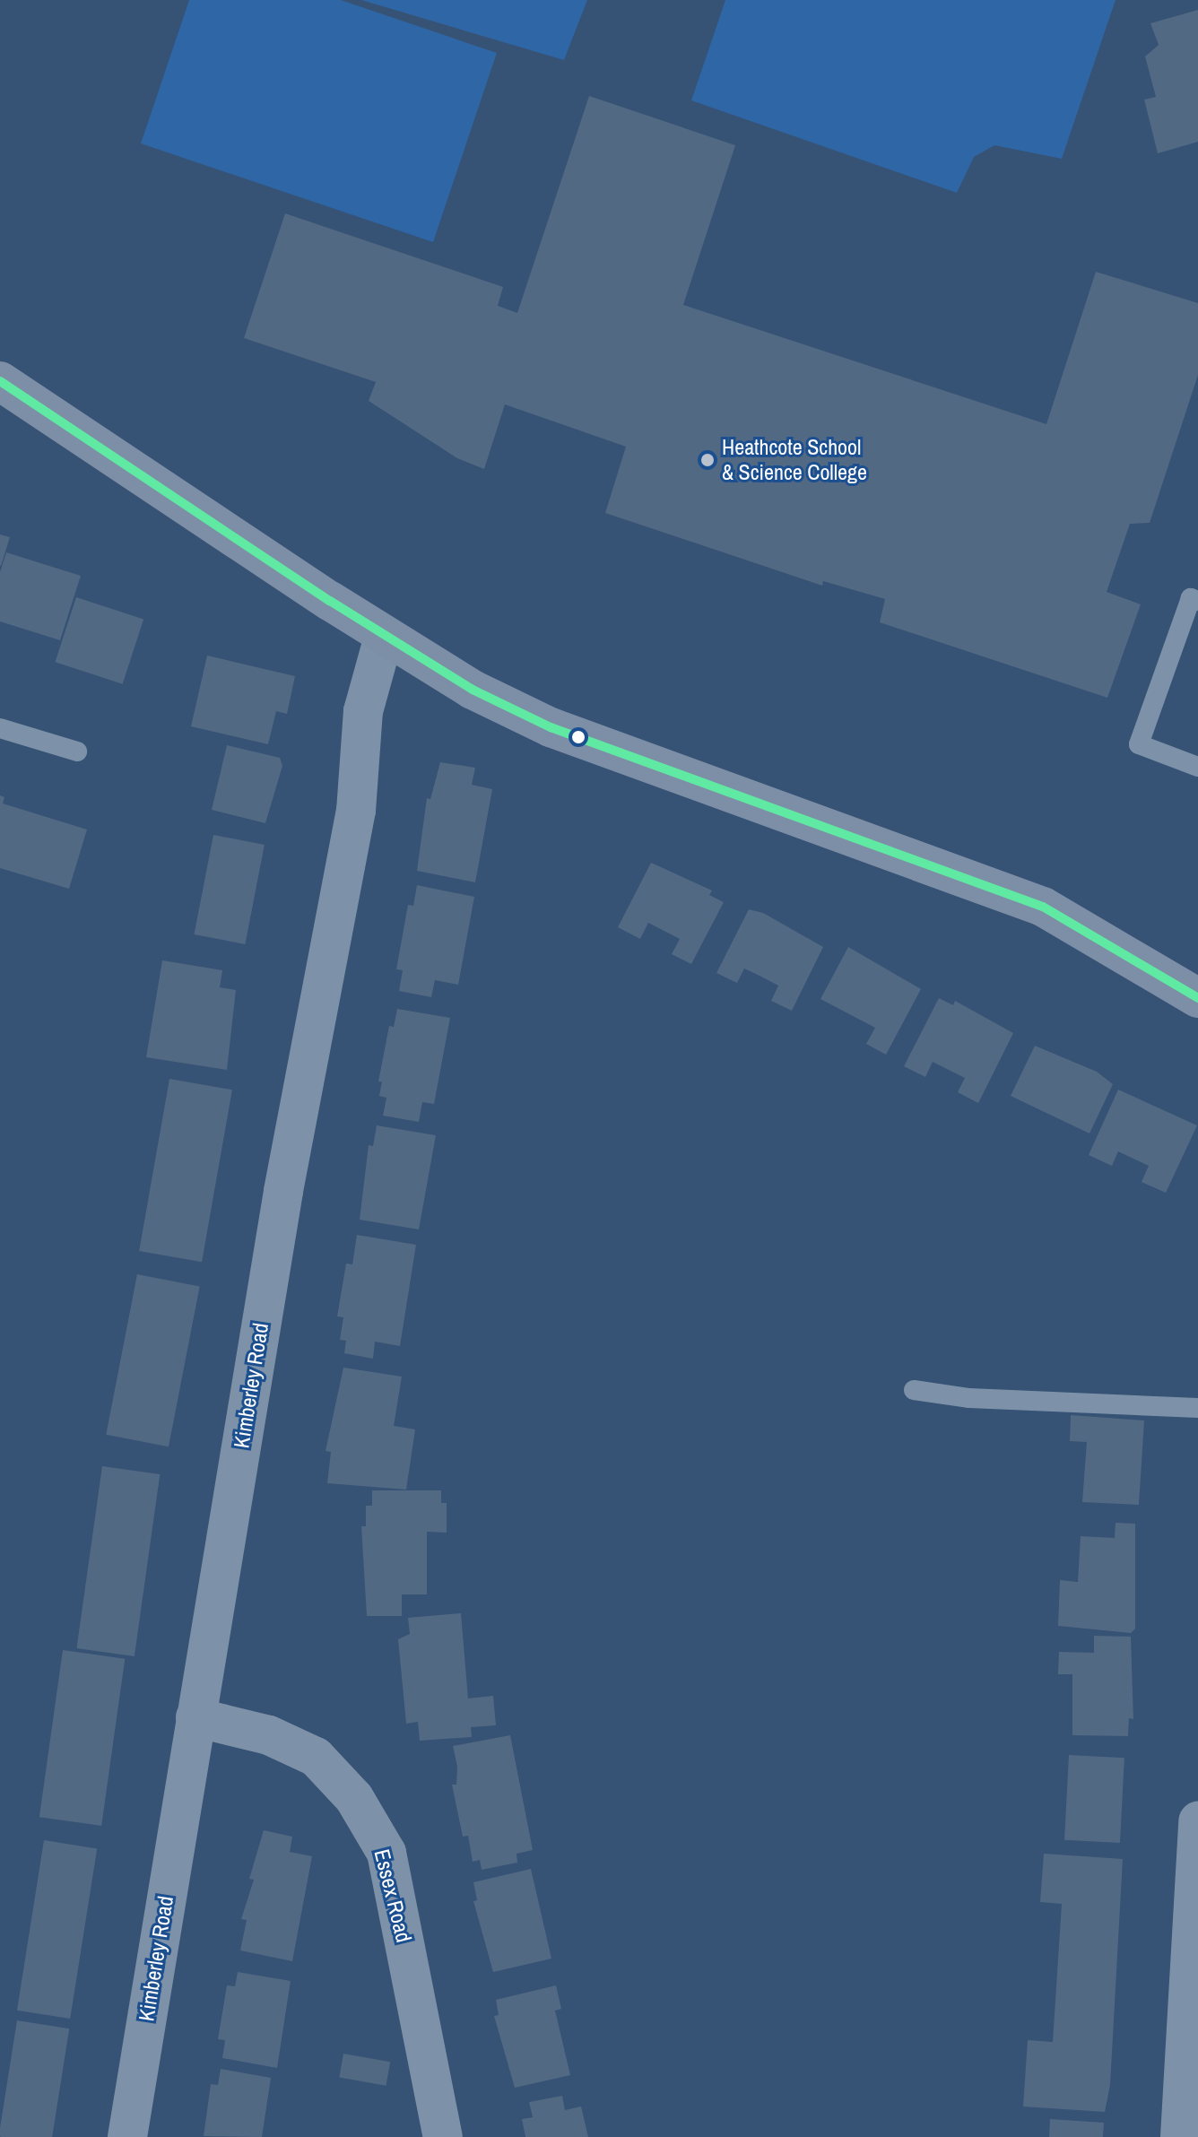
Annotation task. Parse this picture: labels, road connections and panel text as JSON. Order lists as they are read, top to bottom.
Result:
{
  "streets": {
    "street": ["Kimberley Road", "Essex Road"]
  },
  "crossings": [
    ["Kimberley Road", "Essex Road"]
  ],
  "places": ["Heathcote School & Science College"]
}
